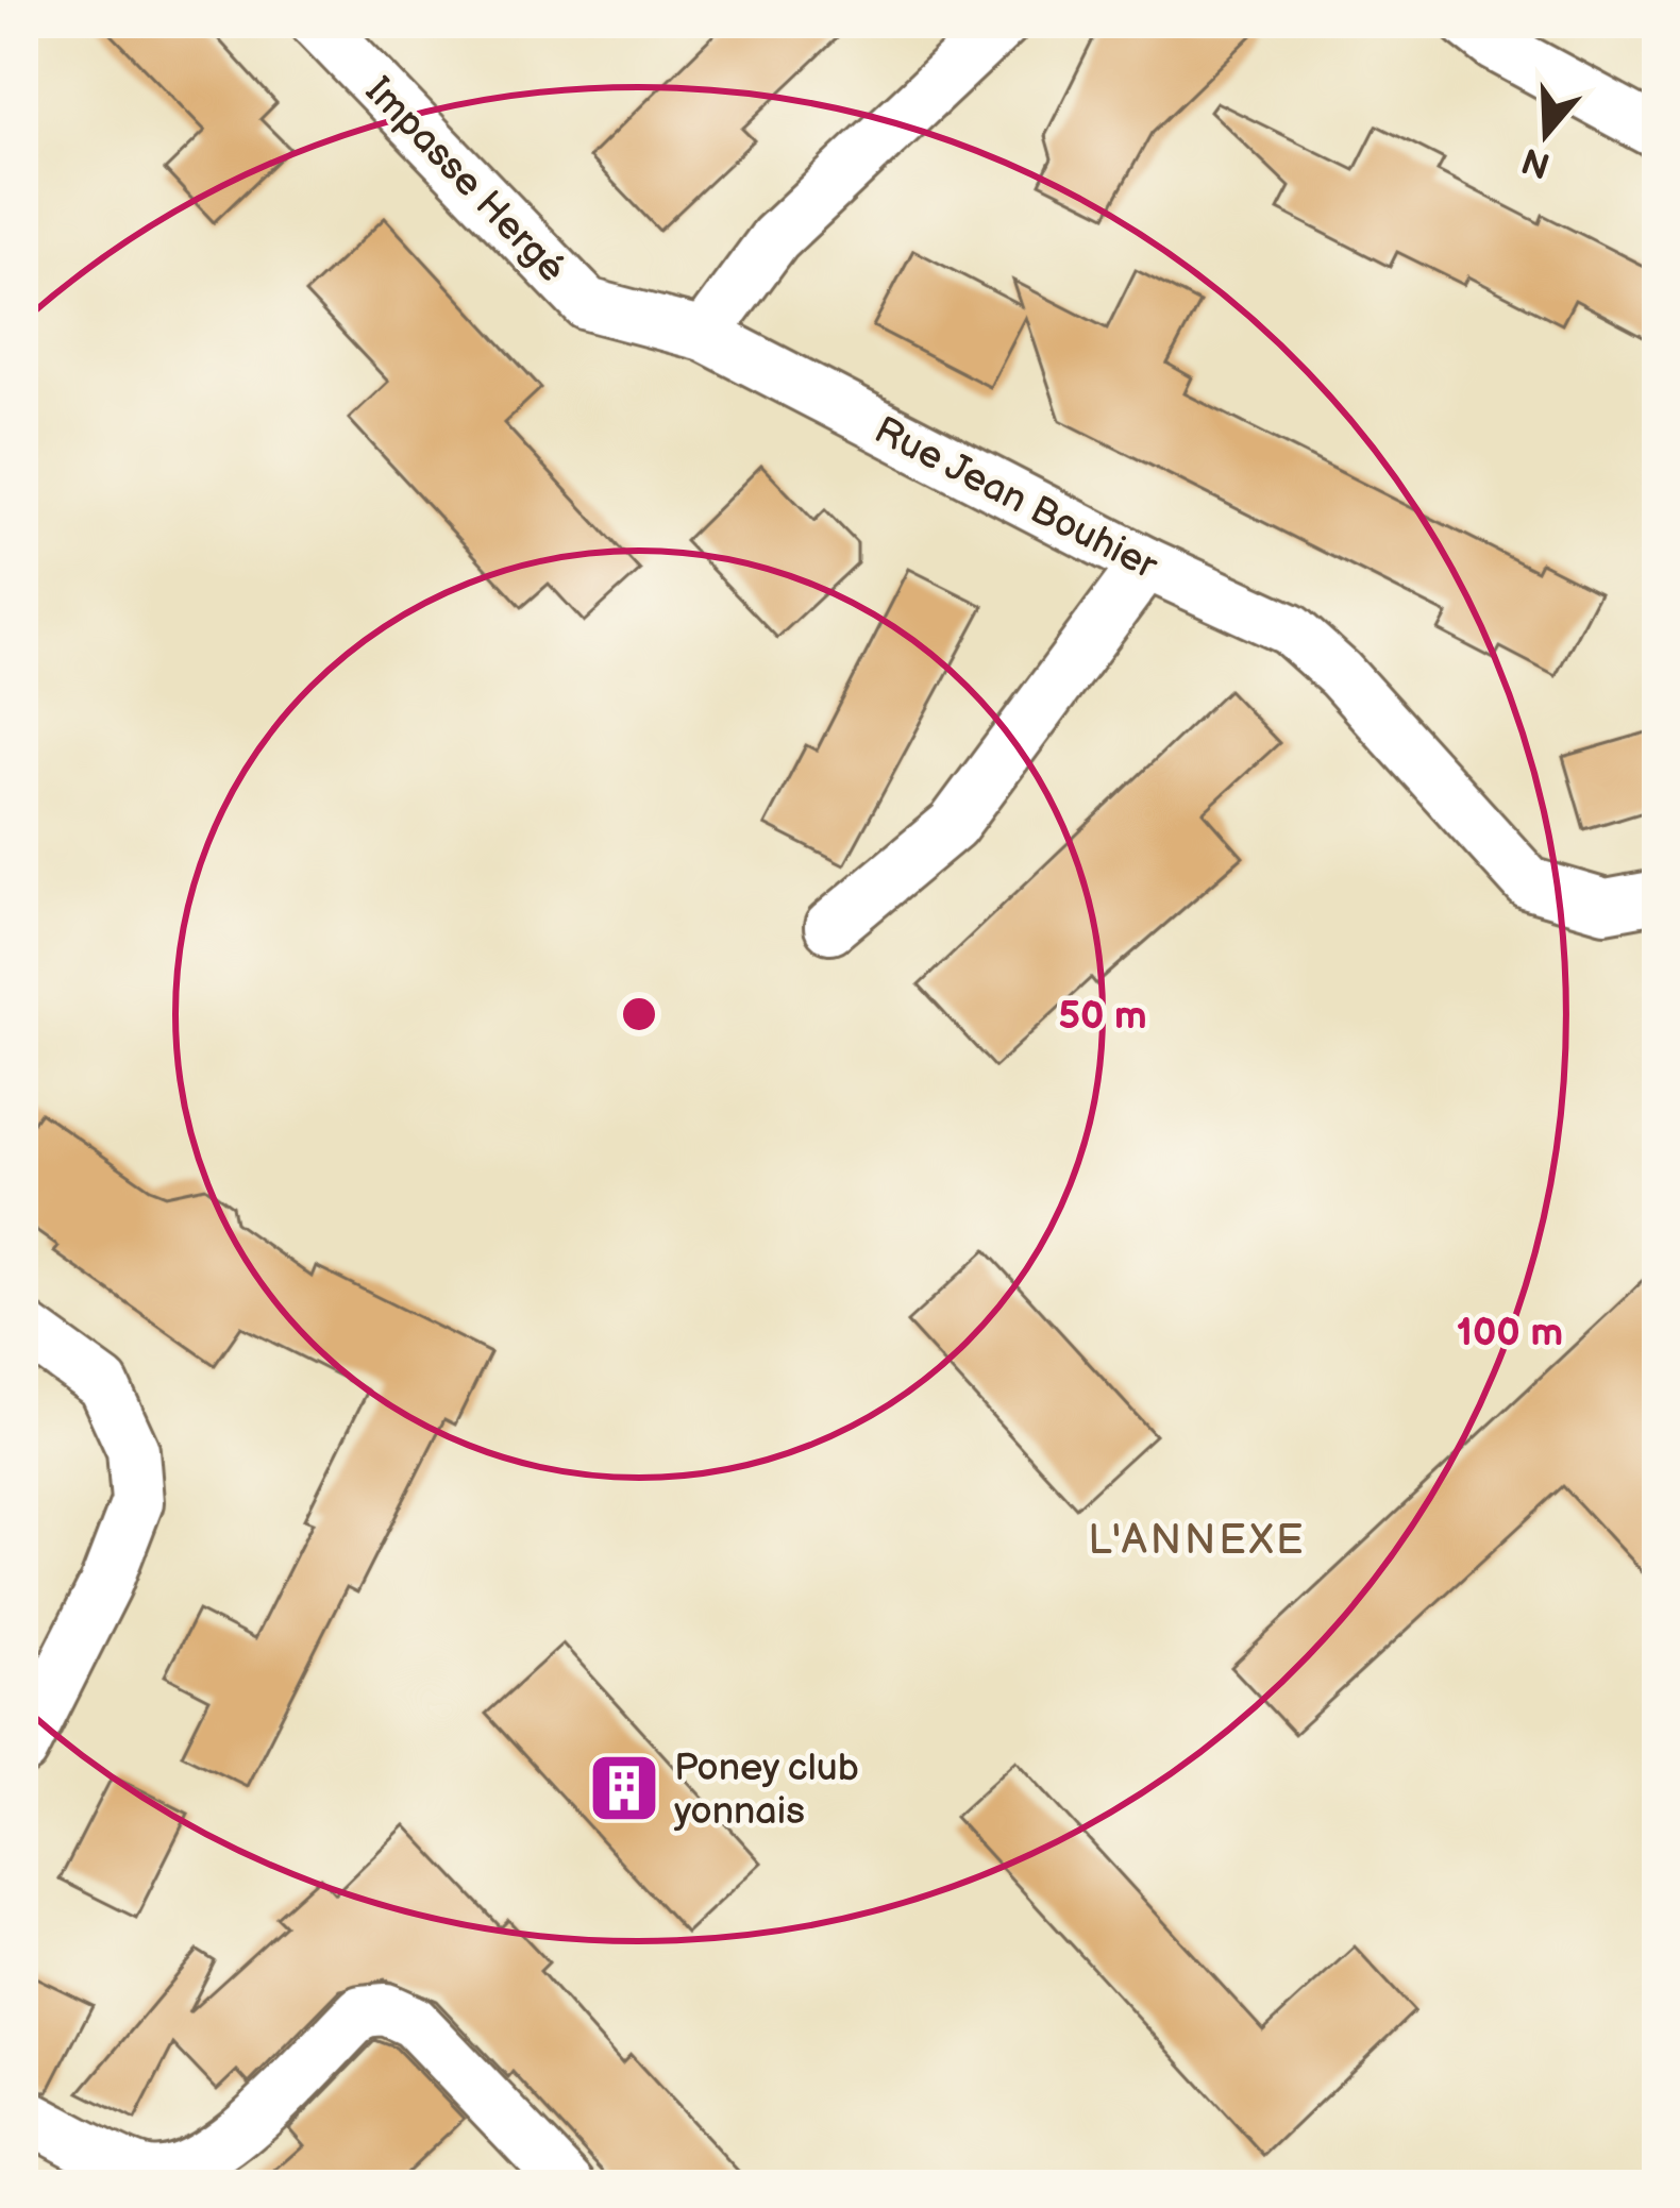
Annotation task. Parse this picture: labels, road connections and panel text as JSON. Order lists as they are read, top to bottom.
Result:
{
  "streets": {
    "street": ["Impasse Hergé", "Rue Jean Bouhier"]
  },
  "crossings": [
    ["Impasse Hergé", "Rue Jean Bouhier"]
  ],
  "districts": ["L'ANNEXE"],
  "places": {
    "building": ["Poney club yonnais"]
  },
  "north": "bottom",
  "rings": ["50 m", "100 m"]
}
